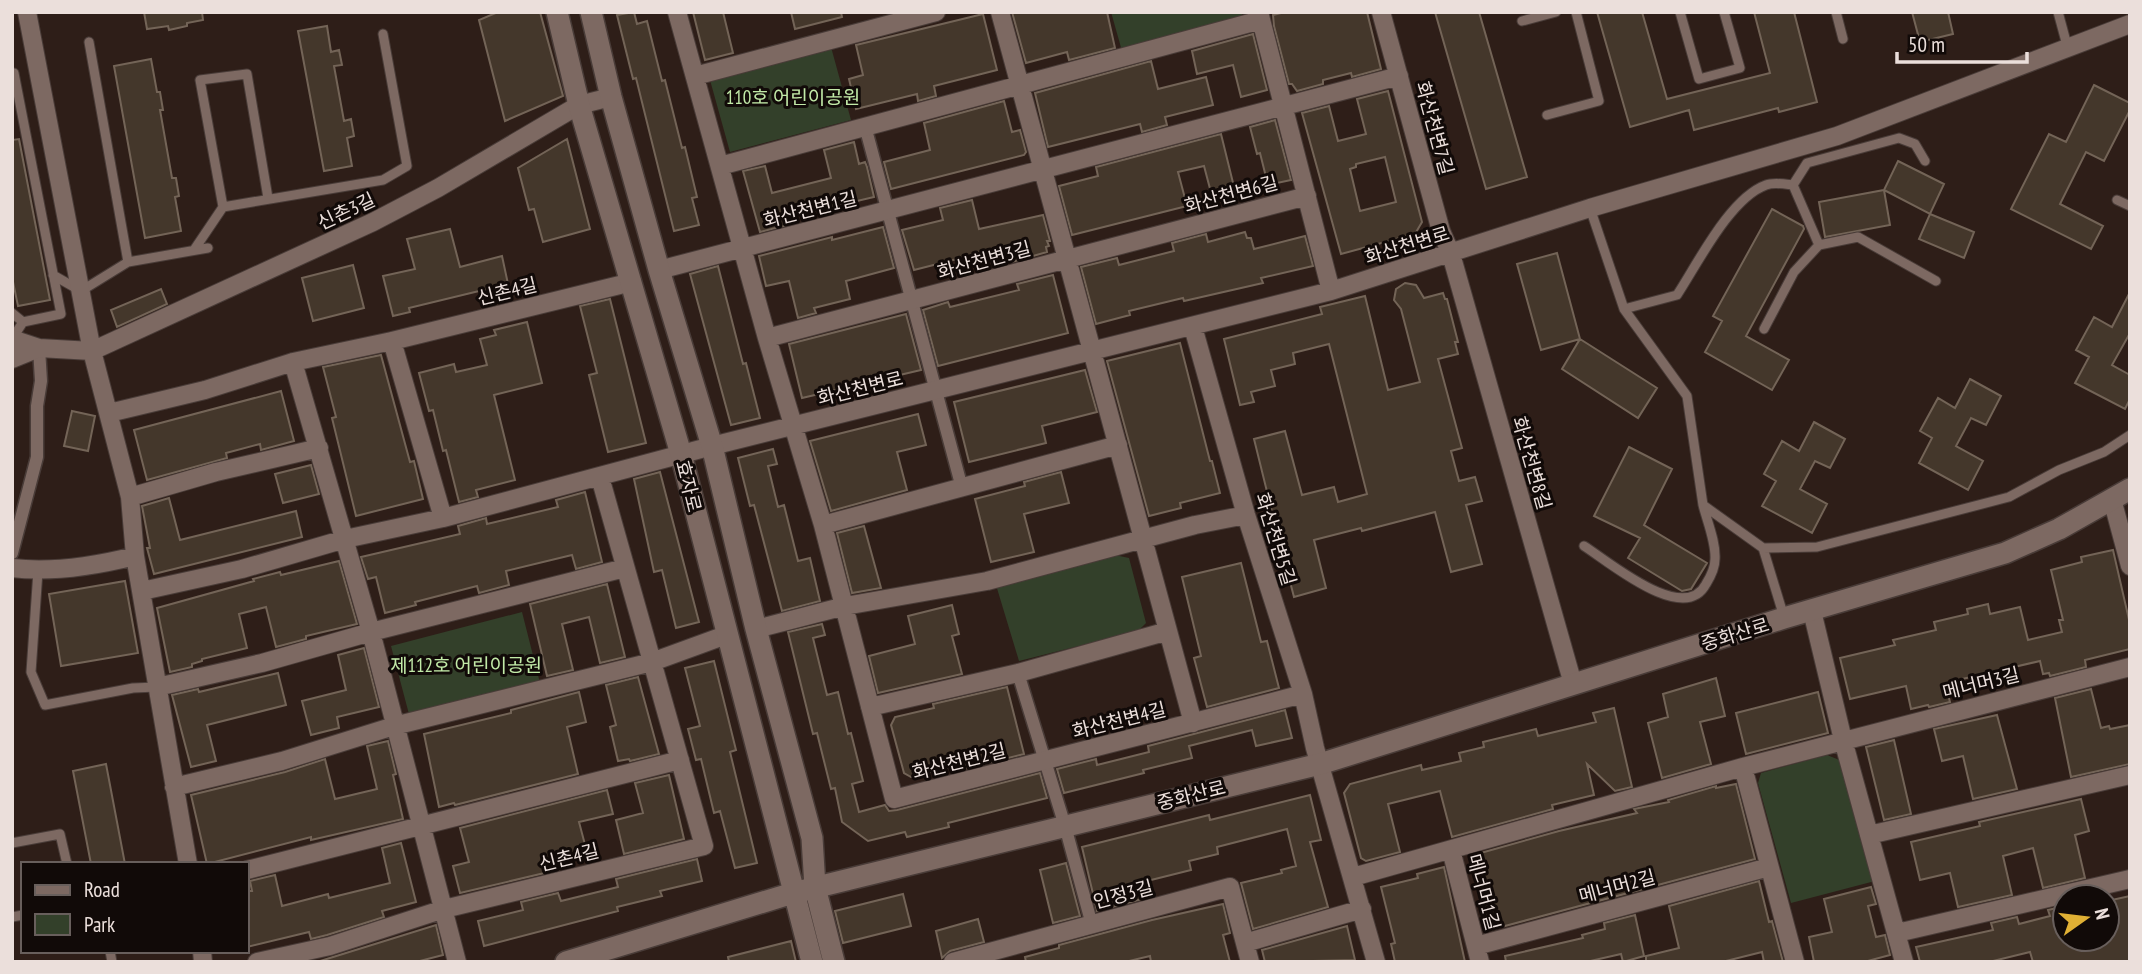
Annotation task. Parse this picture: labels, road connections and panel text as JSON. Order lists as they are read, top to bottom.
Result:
{
  "streets": {
    "street": [
      "화산천변7길",
      "화산천변6길",
      "화산천변1길",
      "신촌3길",
      "화산천변로",
      "화산천변3길",
      "신촌4길",
      "화산천변8길",
      "효자로",
      "화산천변5길",
      "중화산로",
      "메너머3길",
      "화산천변4길",
      "화산천변2길",
      "메너머2길",
      "메너머1길",
      "인정3길"
    ]
  },
  "crossings": [
    ["화산천변7길", "화산천변로"],
    ["화산천변7길", "화산천변8길"],
    ["화산천변6길", "화산천변로"],
    ["화산천변6길", "화산천변3길"],
    ["화산천변1길", "화산천변로"],
    ["화산천변1길", "화산천변2길"],
    ["신촌3길", "효자로"],
    ["화산천변로", "화산천변8길"],
    ["화산천변로", "효자로"],
    ["화산천변로", "화산천변5길"],
    ["화산천변로", "화산천변4길"],
    ["화산천변로", "화산천변2길"],
    ["신촌4길", "효자로"],
    ["화산천변8길", "중화산로"],
    ["효자로", "중화산로"],
    ["화산천변5길", "중화산로"],
    ["화산천변4길", "화산천변2길"],
    ["메너머2길", "메너머1길"]
  ],
  "parks": ["110호 어린이공원", "제112호 어린이공원"],
  "legend": ["Road", "Park"],
  "scale_bar": "50 m",
  "north": "right"
}
